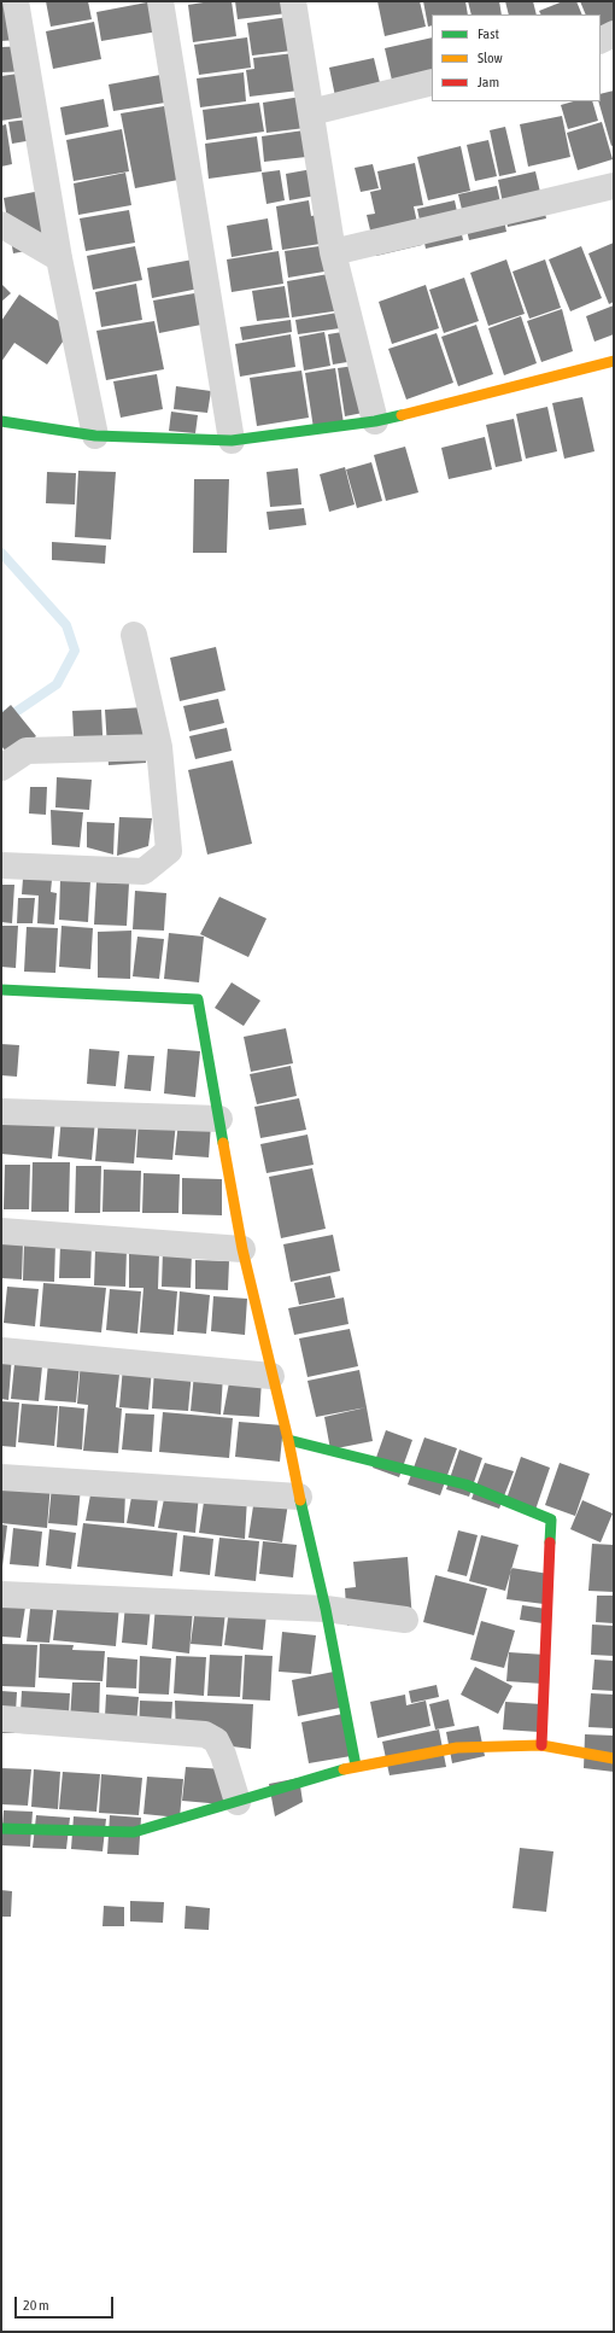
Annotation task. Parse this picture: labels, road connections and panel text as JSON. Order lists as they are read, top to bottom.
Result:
{
  "legend": ["Fast", "Slow", "Jam"],
  "scale_bar": "20 m"
}
